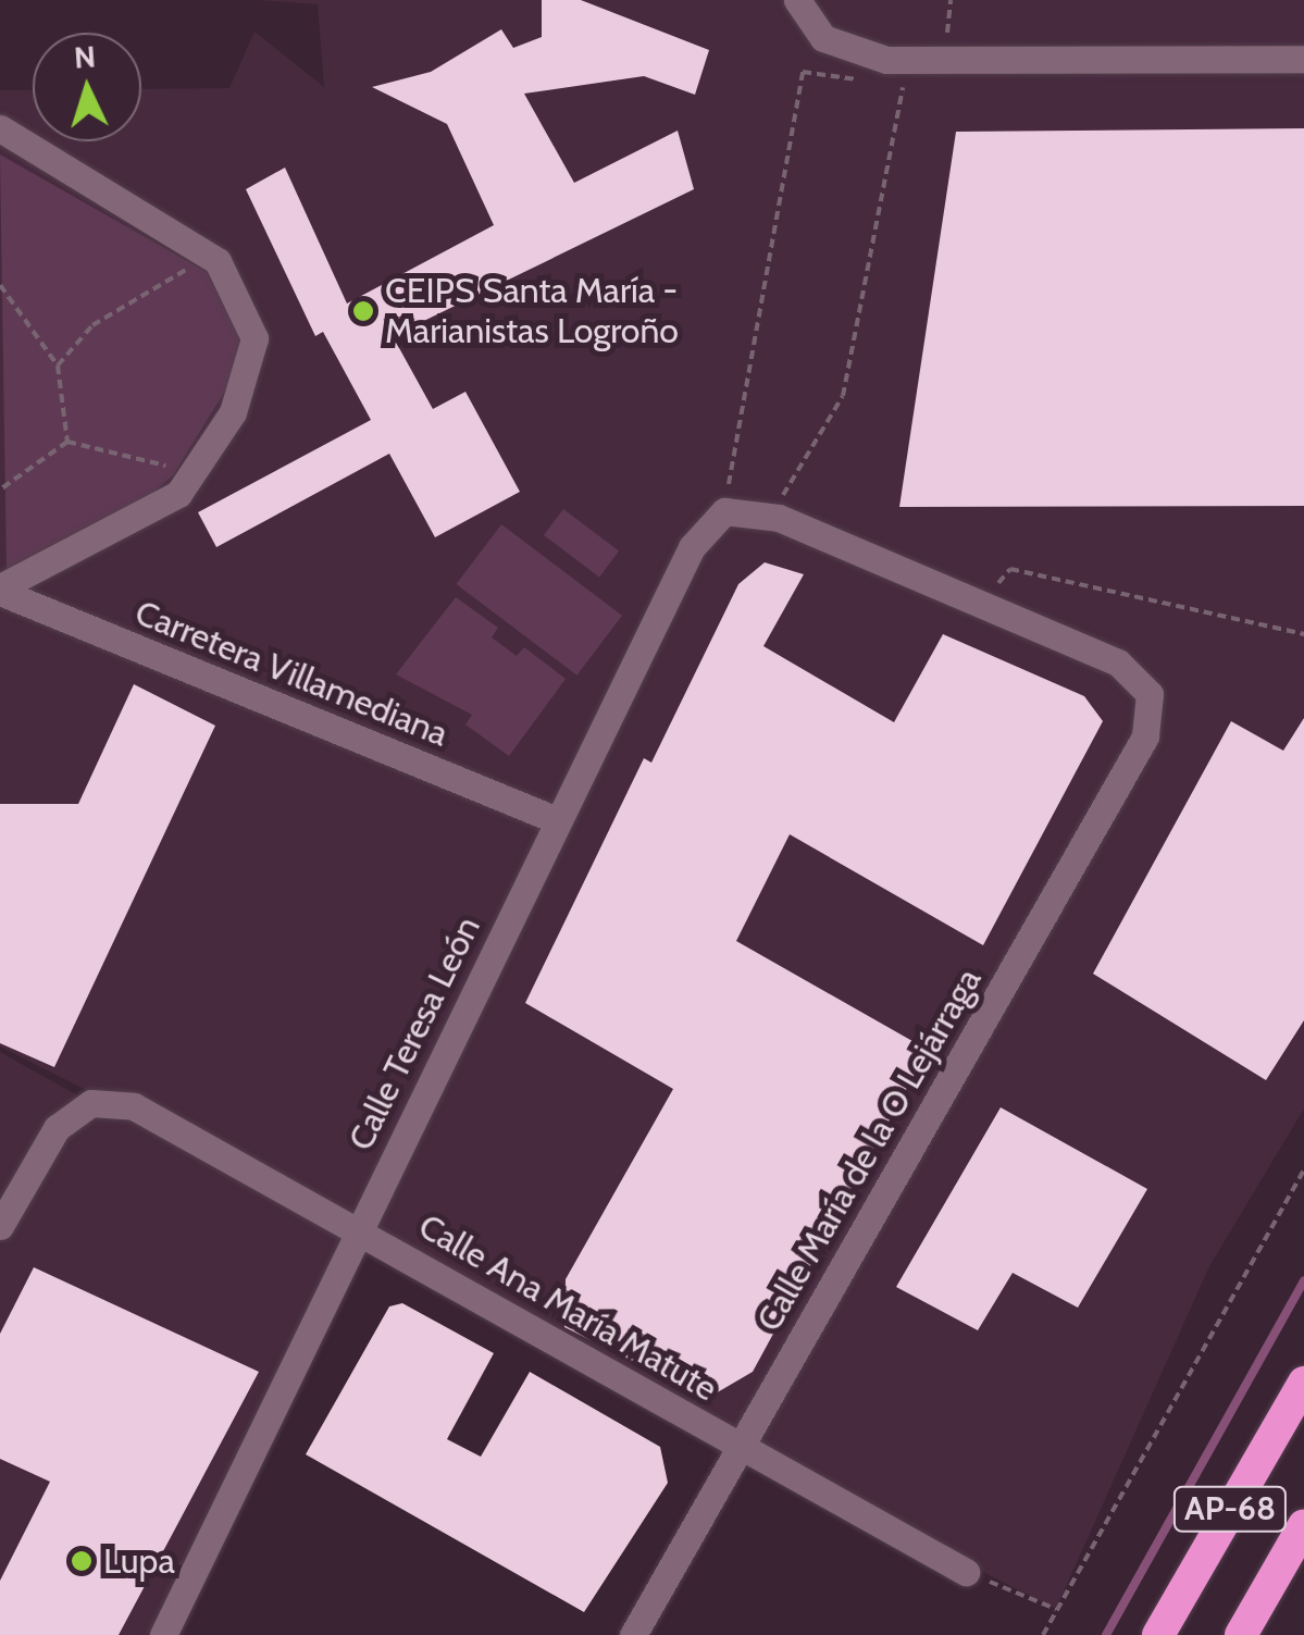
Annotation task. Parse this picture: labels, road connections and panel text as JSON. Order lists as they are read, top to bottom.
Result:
{
  "streets": {
    "highway": ["AP-68"],
    "street": [
      "Carretera Villamediana",
      "Calle Teresa León",
      "Calle María de la O Lejárraga",
      "Calle Ana María Matute"
    ]
  },
  "crossings": [
    ["Carretera Villamediana", "Calle Teresa León"],
    ["Calle Teresa León", "Calle Ana María Matute"],
    ["Calle María de la O Lejárraga", "Calle Ana María Matute"]
  ],
  "places": ["CEIPS Santa María - Marianistas Logroño", "Lupa"],
  "north": "top"
}
